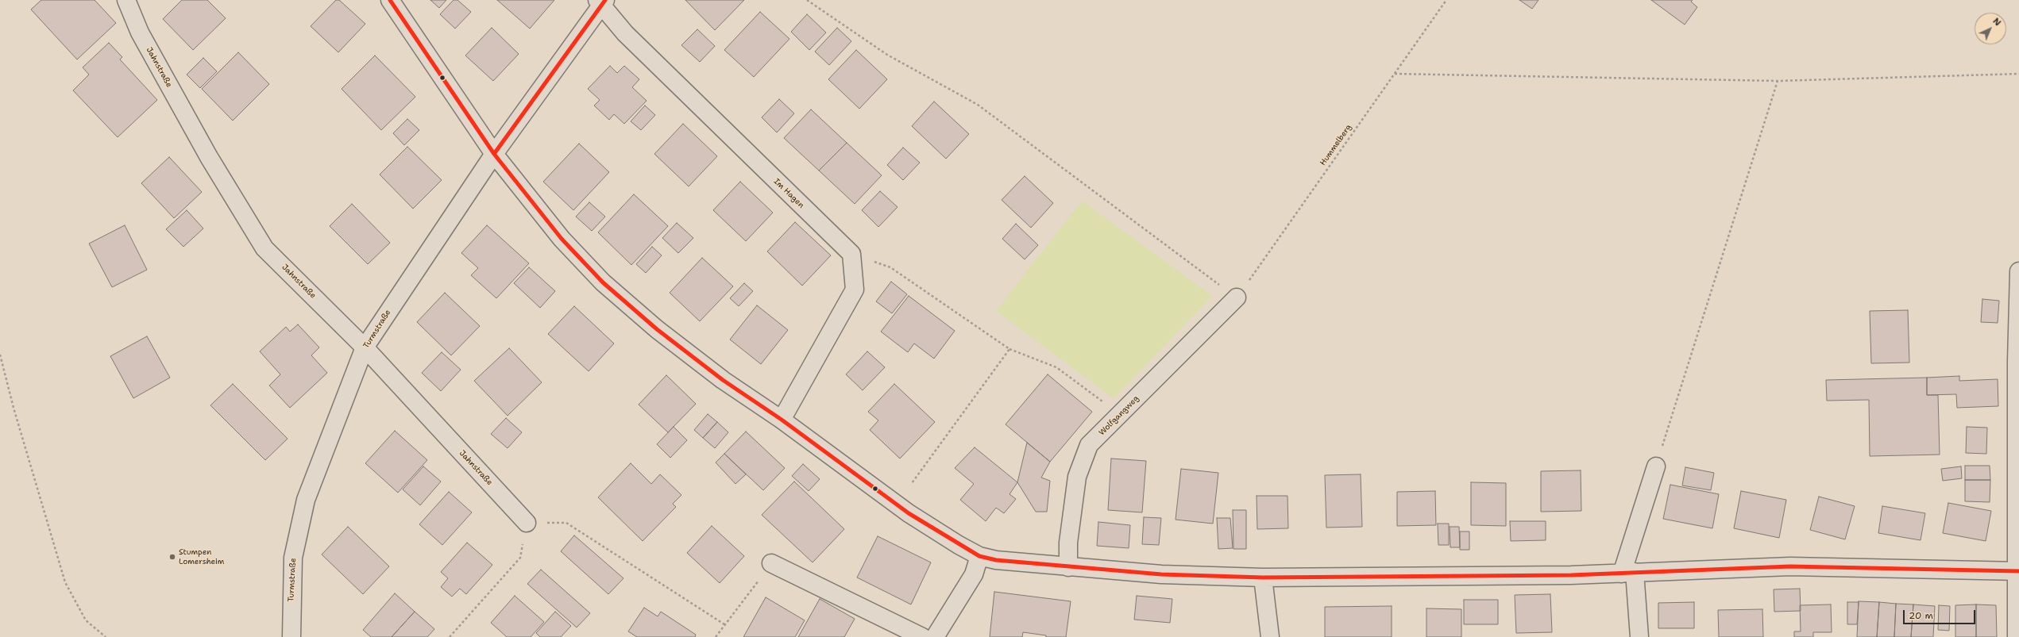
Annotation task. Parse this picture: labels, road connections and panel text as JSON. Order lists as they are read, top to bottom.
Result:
{
  "streets": {
    "street": [
      "Jahnstraße",
      "Im Hagen",
      "Turmstraße",
      "Wolfgangweg"
    ],
    "path": ["Hummelberg"]
  },
  "crossings": [
    ["Jahnstraße", "Turmstraße"],
    ["Hummelberg", "Wolfgangweg"],
    ["Im Hagen", "Turmstraße"]
  ],
  "places": ["Stumpen Lomersheim"],
  "scale_bar": "20 m",
  "north": "top right"
}
